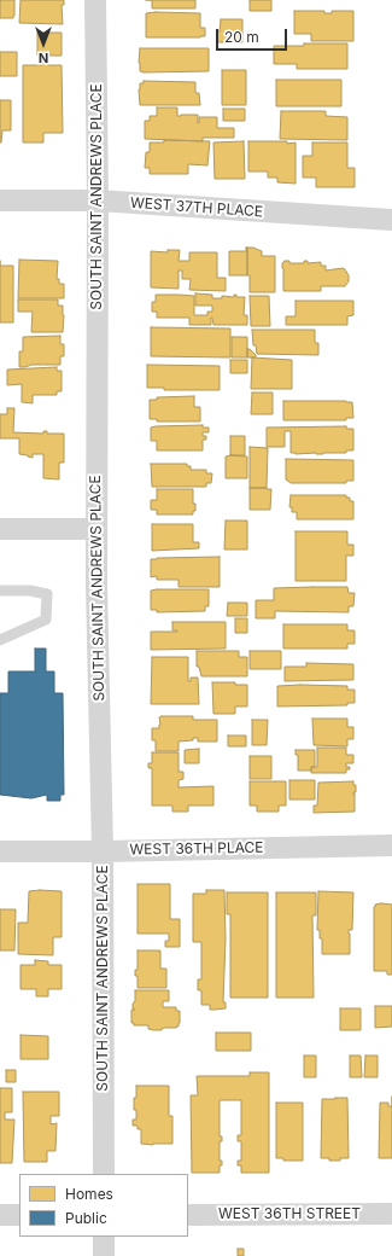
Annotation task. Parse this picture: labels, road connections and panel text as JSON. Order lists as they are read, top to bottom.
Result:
{
  "streets": {
    "street": [
      "SOUTH SAINT ANDREWS PLACE",
      "WEST 37TH PLACE",
      "WEST 36TH PLACE",
      "WEST 36TH STREET"
    ]
  },
  "crossings": [
    ["SOUTH SAINT ANDREWS PLACE", "WEST 37TH PLACE"],
    ["SOUTH SAINT ANDREWS PLACE", "WEST 36TH PLACE"]
  ],
  "legend": ["Homes", "Public"],
  "scale_bar": "20 m",
  "north": "bottom"
}
